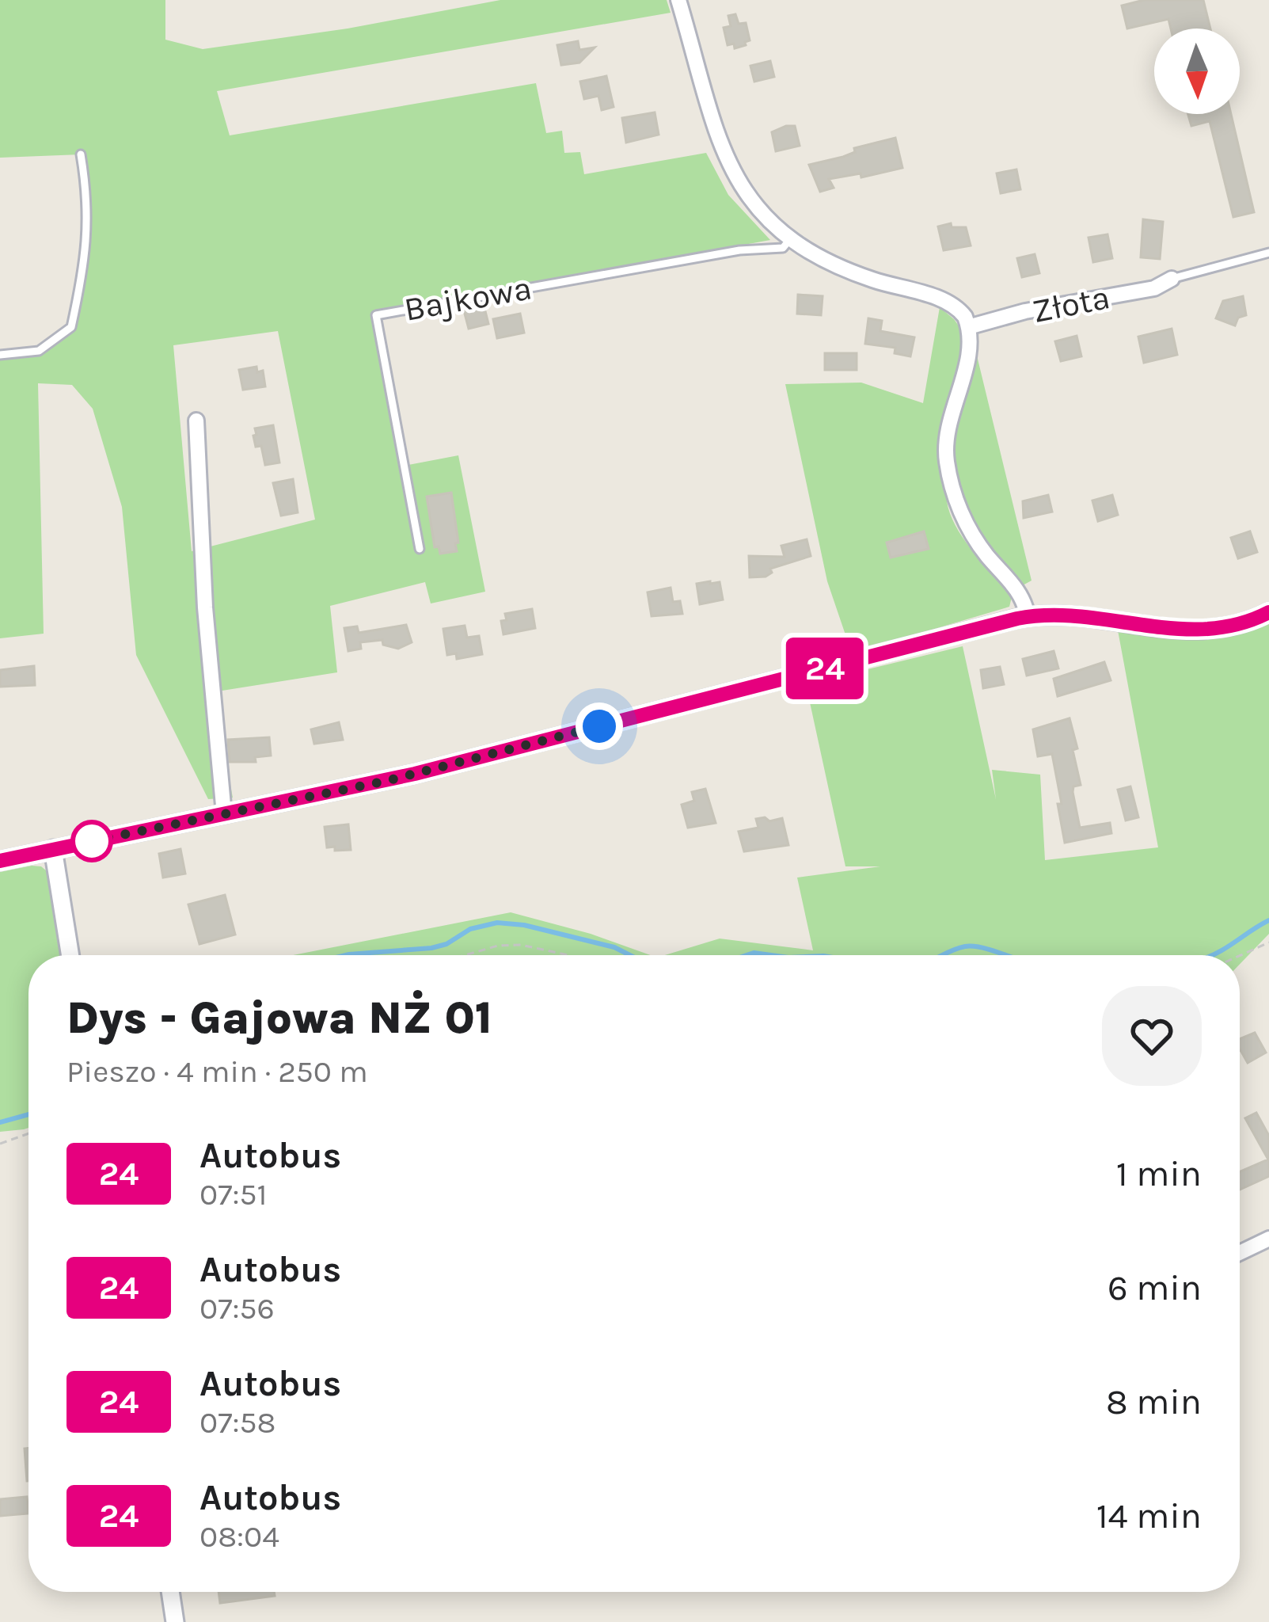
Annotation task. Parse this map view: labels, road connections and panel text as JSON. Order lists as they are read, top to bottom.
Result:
{
  "streets": {
    "street": ["Złota"],
    "lane": ["Bajkowa"]
  },
  "lines": ["bus line 24"],
  "north": "bottom",
  "page": {
    "on_map": "24",
    "heading": ["Dys - Gajowa NŻ 01", "Pieszo · 4 min · 250 m"],
    "list": [
      {
        "mark": "24",
        "name": "Autobus",
        "note": "07:51",
        "value": "1 min"
      },
      {
        "mark": "24",
        "name": "Autobus",
        "note": "07:56",
        "value": "6 min"
      },
      {
        "mark": "24",
        "name": "Autobus",
        "note": "07:58",
        "value": "8 min"
      },
      {
        "mark": "24",
        "name": "Autobus",
        "note": "08:04",
        "value": "14 min"
      }
    ]
  }
}
